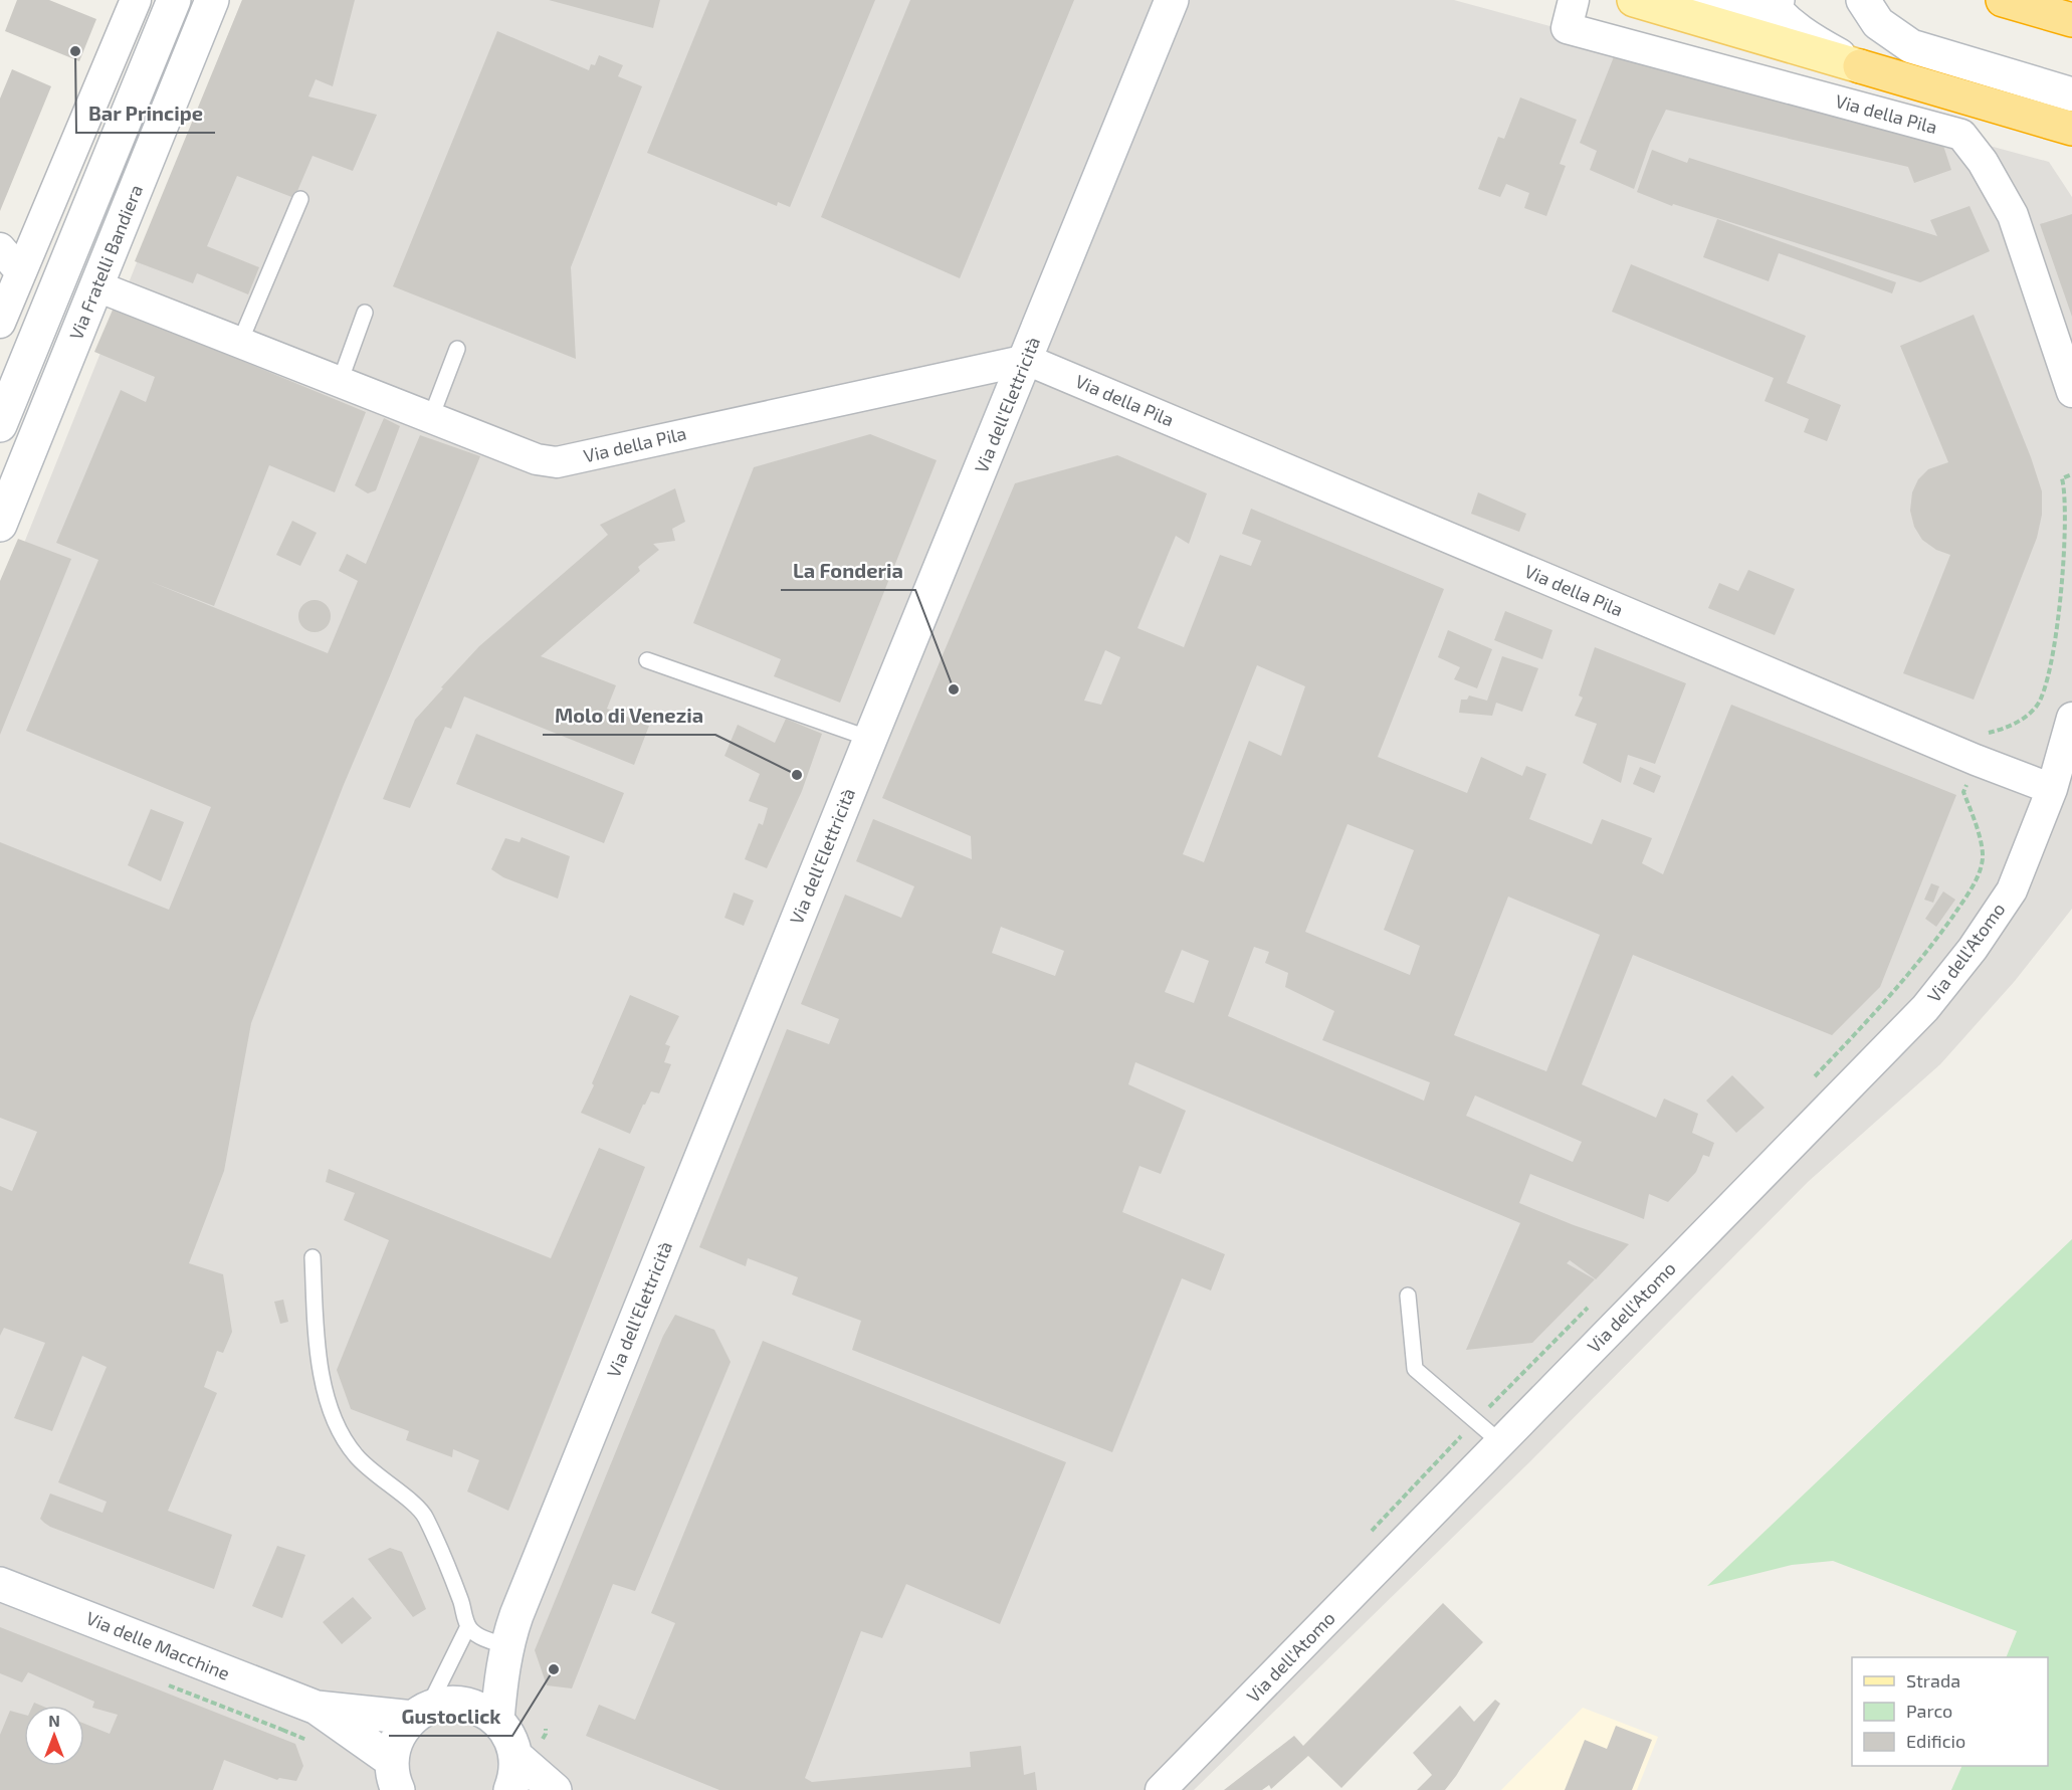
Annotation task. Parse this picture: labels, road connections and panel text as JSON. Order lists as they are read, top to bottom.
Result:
{
  "streets": {
    "street": [
      "Via della Pila",
      "Via Fratelli Bandiera",
      "Via dell'Elettricità",
      "Via dell'Atomo",
      "Via delle Macchine"
    ]
  },
  "crossings": [
    ["Via della Pila", "Via Fratelli Bandiera"],
    ["Via della Pila", "Via dell'Elettricità"],
    ["Via della Pila", "Via dell'Atomo"],
    ["Via dell'Elettricità", "Via delle Macchine"]
  ],
  "places": [
    "Bar Principe",
    "La Fonderia",
    "Molo di Venezia",
    "Gustoclick"
  ],
  "legend": ["Strada", "Parco", "Edificio"],
  "north": "top"
}
